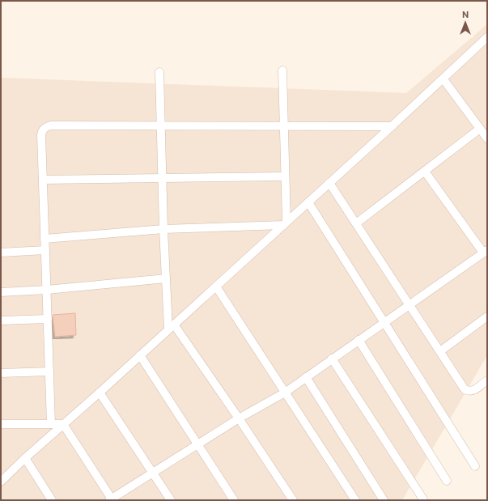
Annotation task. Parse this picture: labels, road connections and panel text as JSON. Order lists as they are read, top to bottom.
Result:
{
  "north": "top"
}
